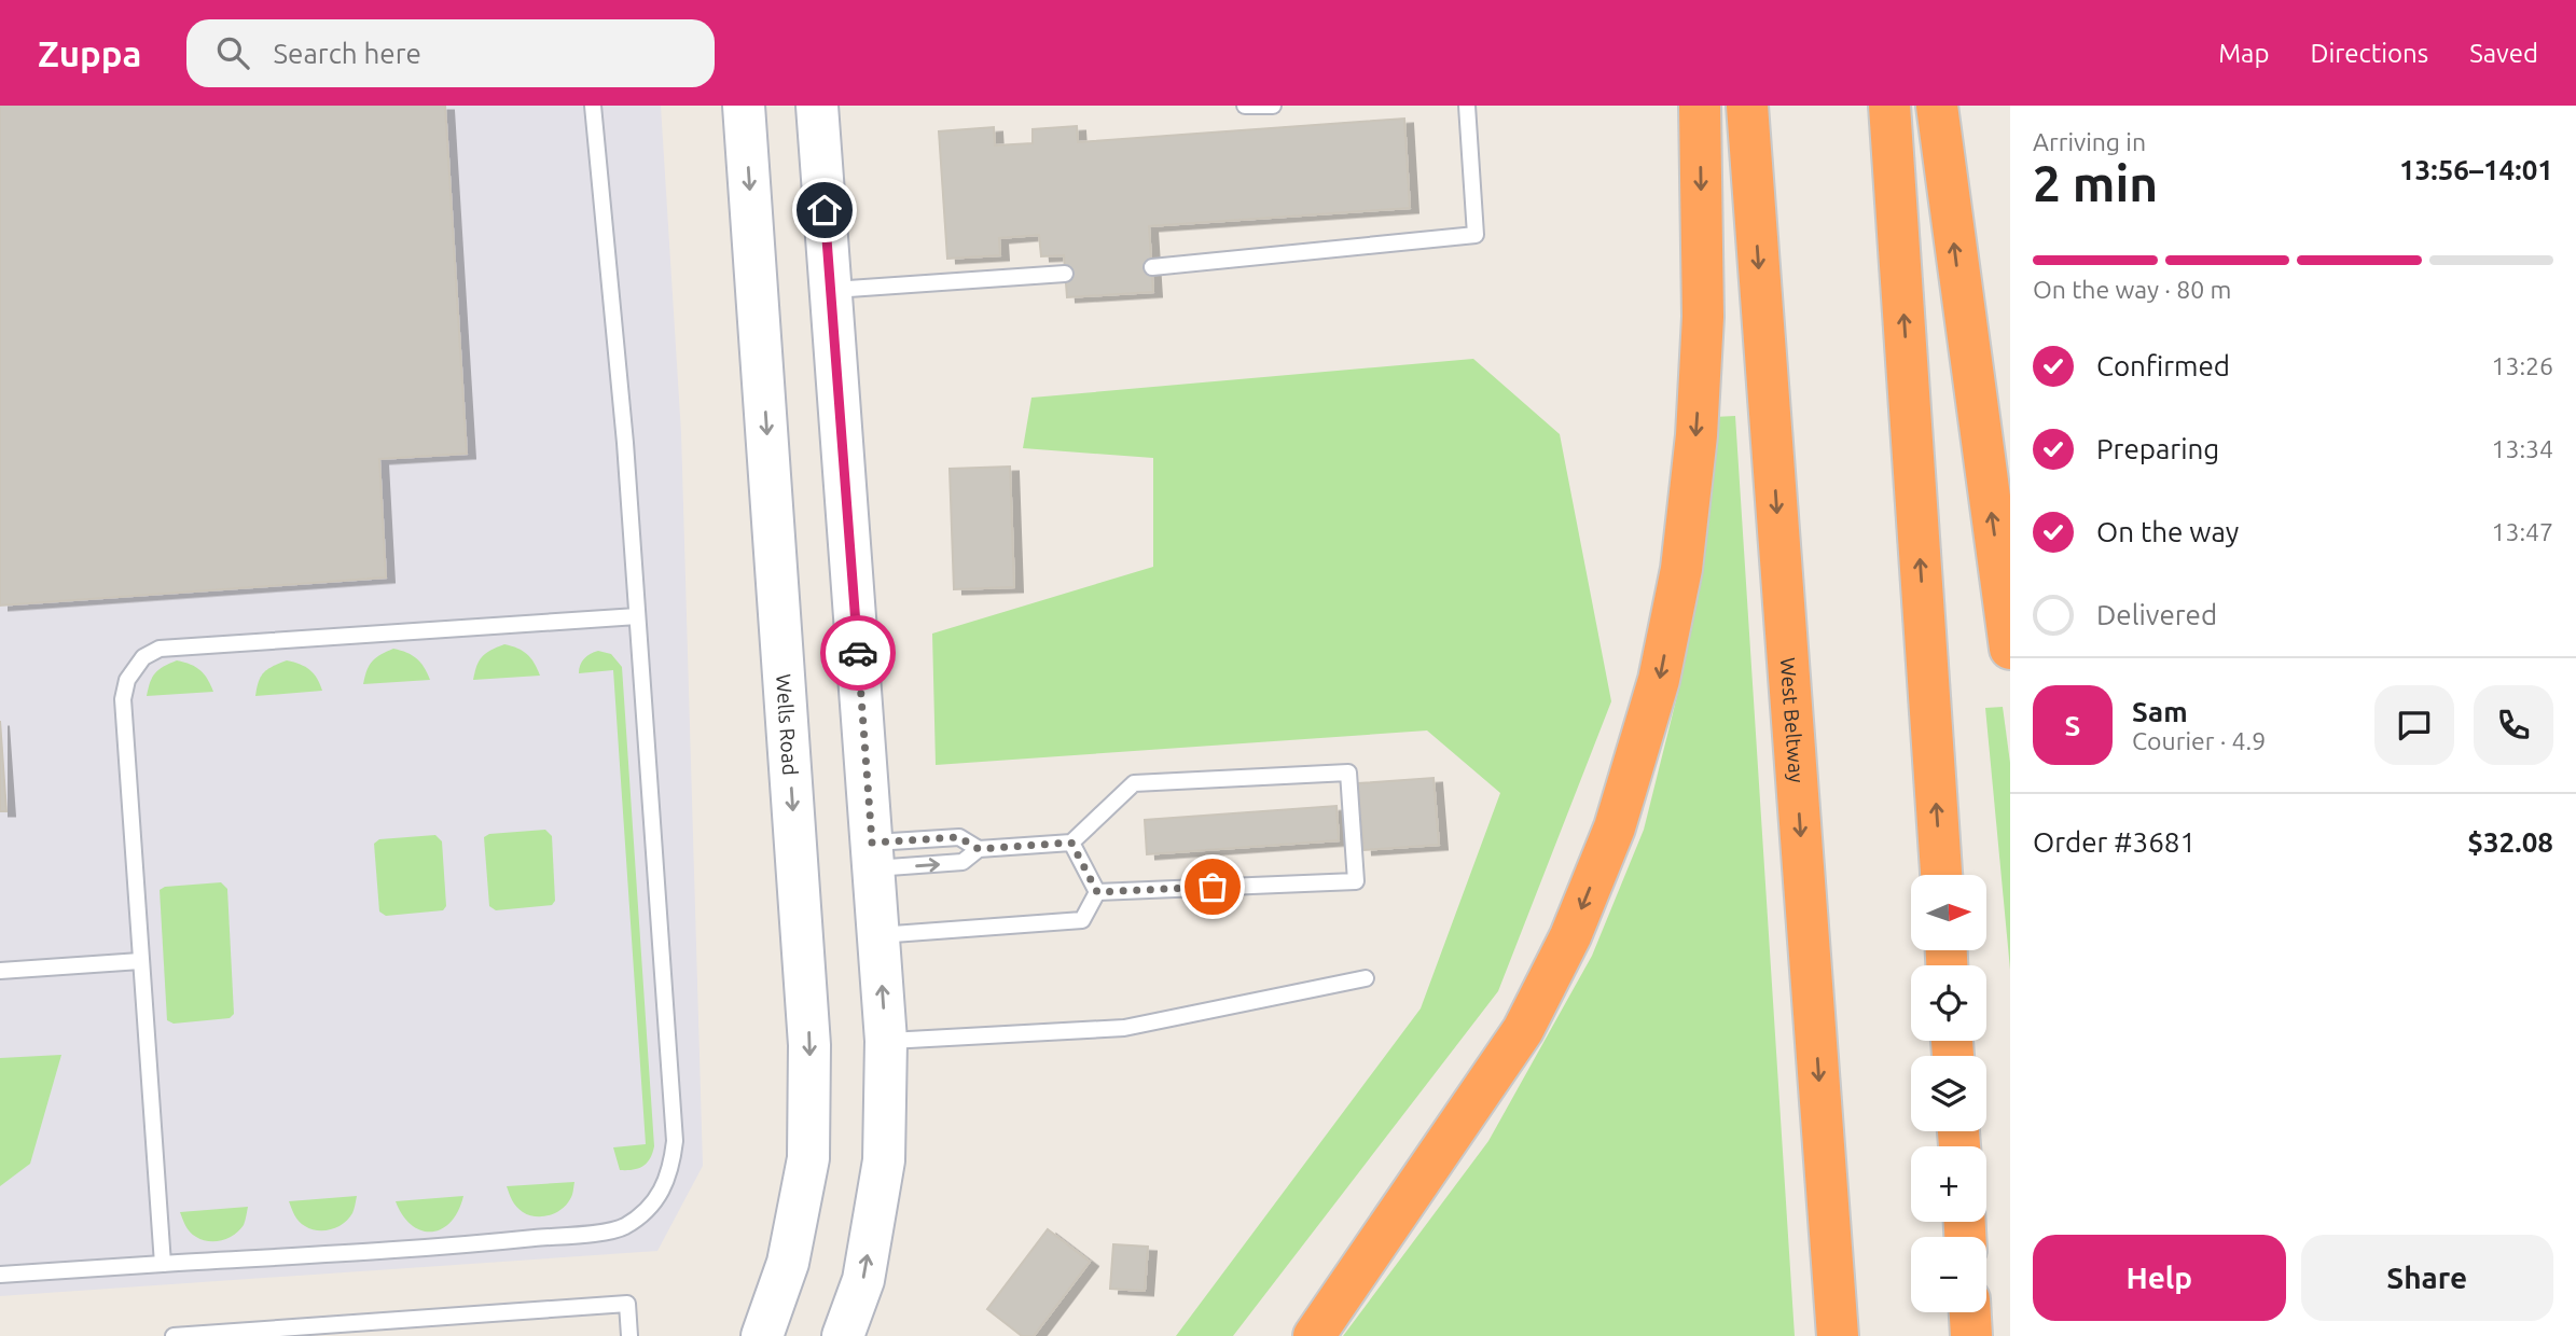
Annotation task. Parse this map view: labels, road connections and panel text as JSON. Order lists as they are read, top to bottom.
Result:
{
  "streets": {
    "highway": ["West Beltway"],
    "main road": ["Wells Road"]
  },
  "north": "right",
  "page": {
    "header": "Zuppa",
    "search": "Search here",
    "nav": ["Map", "Directions", "Saved"],
    "heading": ["2 min", "Arriving in", "13:56–14:01"],
    "panel": [
      "Sam",
      "Courier · 4.9",
      "Order #3681",
      "$32.08"
    ],
    "bar": "On the way · 80 m",
    "list": [
      ["Confirmed", "13:26"],
      ["Preparing", "13:34"],
      ["On the way", "13:47"],
      "Delivered"
    ],
    "round": "S",
    "map_buttons": ["+", "−"],
    "buttons": ["Help", "Share"]
  }
}
